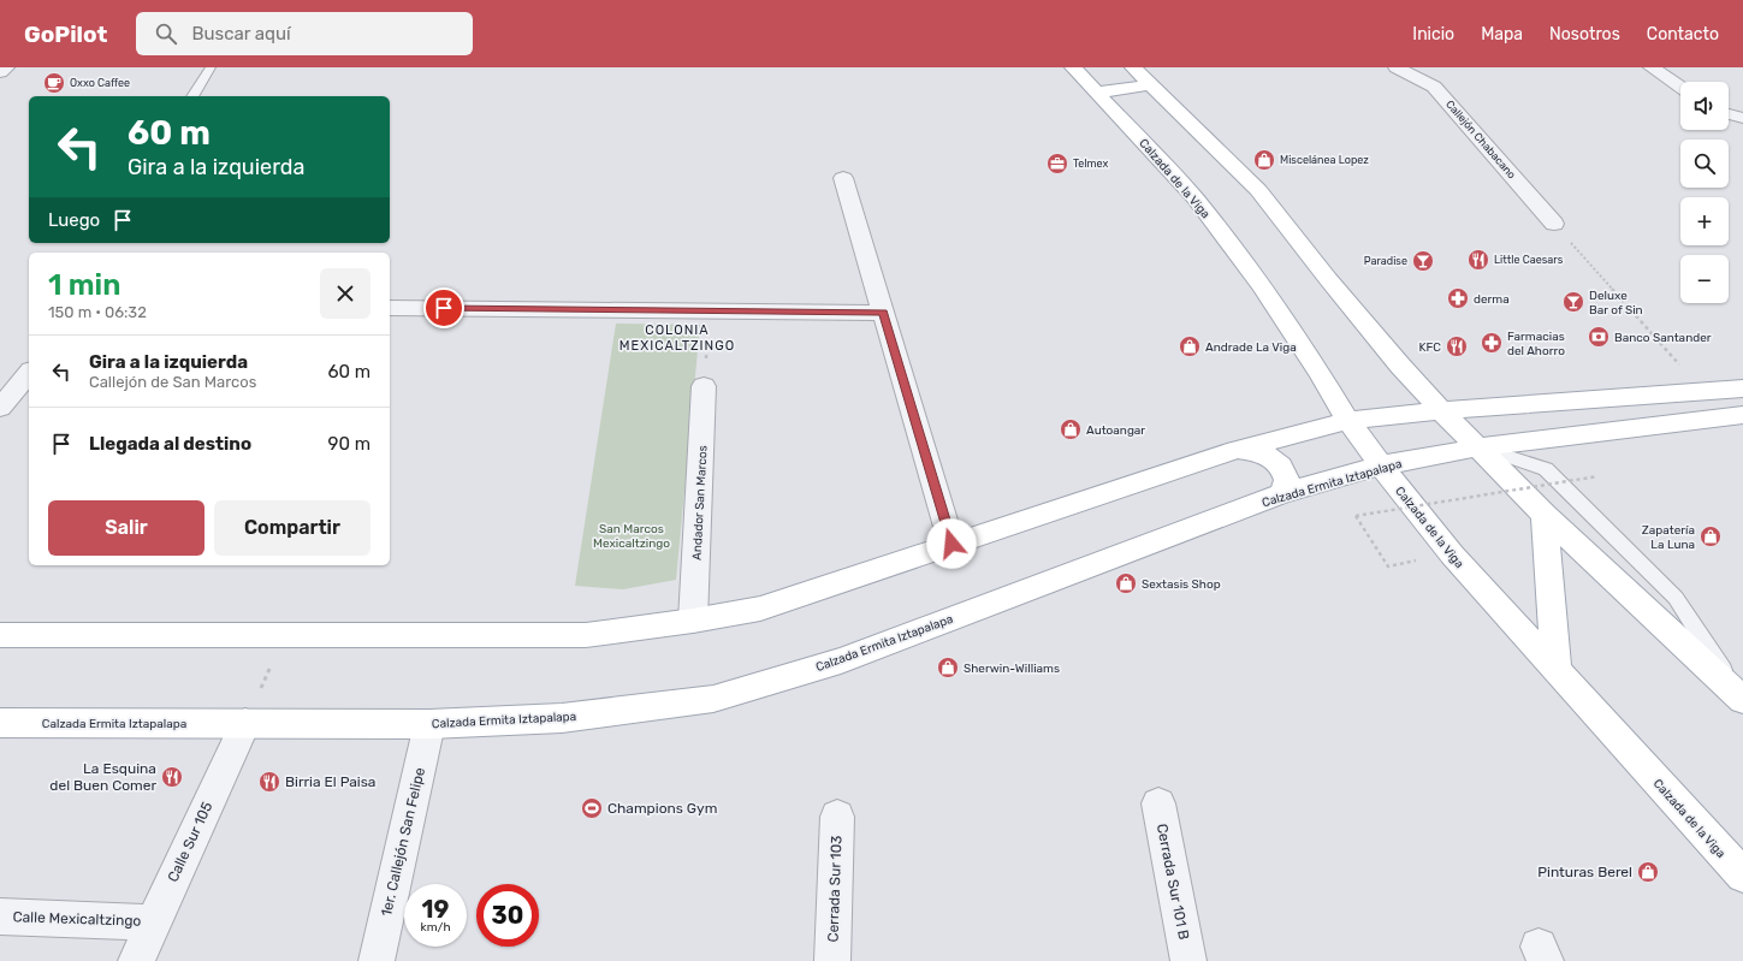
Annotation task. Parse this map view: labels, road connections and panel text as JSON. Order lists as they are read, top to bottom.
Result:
{
  "streets": {
    "main road": ["Calzada de la Viga", "Calzada Ermita Iztapalapa"],
    "street": [
      "Callejón Chabacano",
      "Andador San Marcos",
      "Calle Sur 105",
      "1er. Callejón San Felipe",
      "Cerrada Sur 101 B",
      "Cerrada Sur 103",
      "Calle Mexicaltzingo"
    ]
  },
  "crossings": [
    ["Calzada de la Viga", "Calzada Ermita Iztapalapa"],
    ["Calzada Ermita Iztapalapa", "Calle Sur 105"],
    ["Calzada Ermita Iztapalapa", "1er. Callejón San Felipe"],
    ["Calle Sur 105", "Calle Mexicaltzingo"]
  ],
  "districts": ["COLONIA MEXICALTZINGO"],
  "parks": ["San Marcos Mexicaltzingo"],
  "places": {
    "cafe": ["Oxxo Caffee"],
    "shop": [
      "Miscelánea Lopez",
      "Andrade La Viga",
      "Autoangar",
      "Zapatería La Luna",
      "Sextasis Shop",
      "Sherwin-Williams",
      "Pinturas Berel"
    ],
    "office": ["Telmex"],
    "restaurant": [
      "Little Caesars",
      "KFC",
      "La Esquina del Buen Comer",
      "Birria El Paisa"
    ],
    "bar": ["Paradise", "Deluxe Bar of Sin"],
    "pharmacy": ["derma", "Farmacias del Ahorro"],
    "bank": ["Banco Santander"],
    "sports": ["Champions Gym"]
  },
  "page": {
    "header": "GoPilot",
    "search": "Buscar aquí",
    "nav": [
      "Inicio",
      "Mapa",
      "Nosotros",
      "Contacto"
    ],
    "map_buttons": ["+", "−"],
    "turn": ["60 m", "Gira a la izquierda"],
    "then": "Luego",
    "heading": ["1 min", "150 m · 06:32"],
    "list": [
      {
        "name": "Gira a la izquierda",
        "note": "Callejón de San Marcos",
        "value": "60 m"
      },
      {
        "name": "Llegada al destino",
        "value": "90 m"
      }
    ],
    "buttons": ["Salir", "Compartir"],
    "speed": "19 km/h",
    "limit": "30"
  }
}
